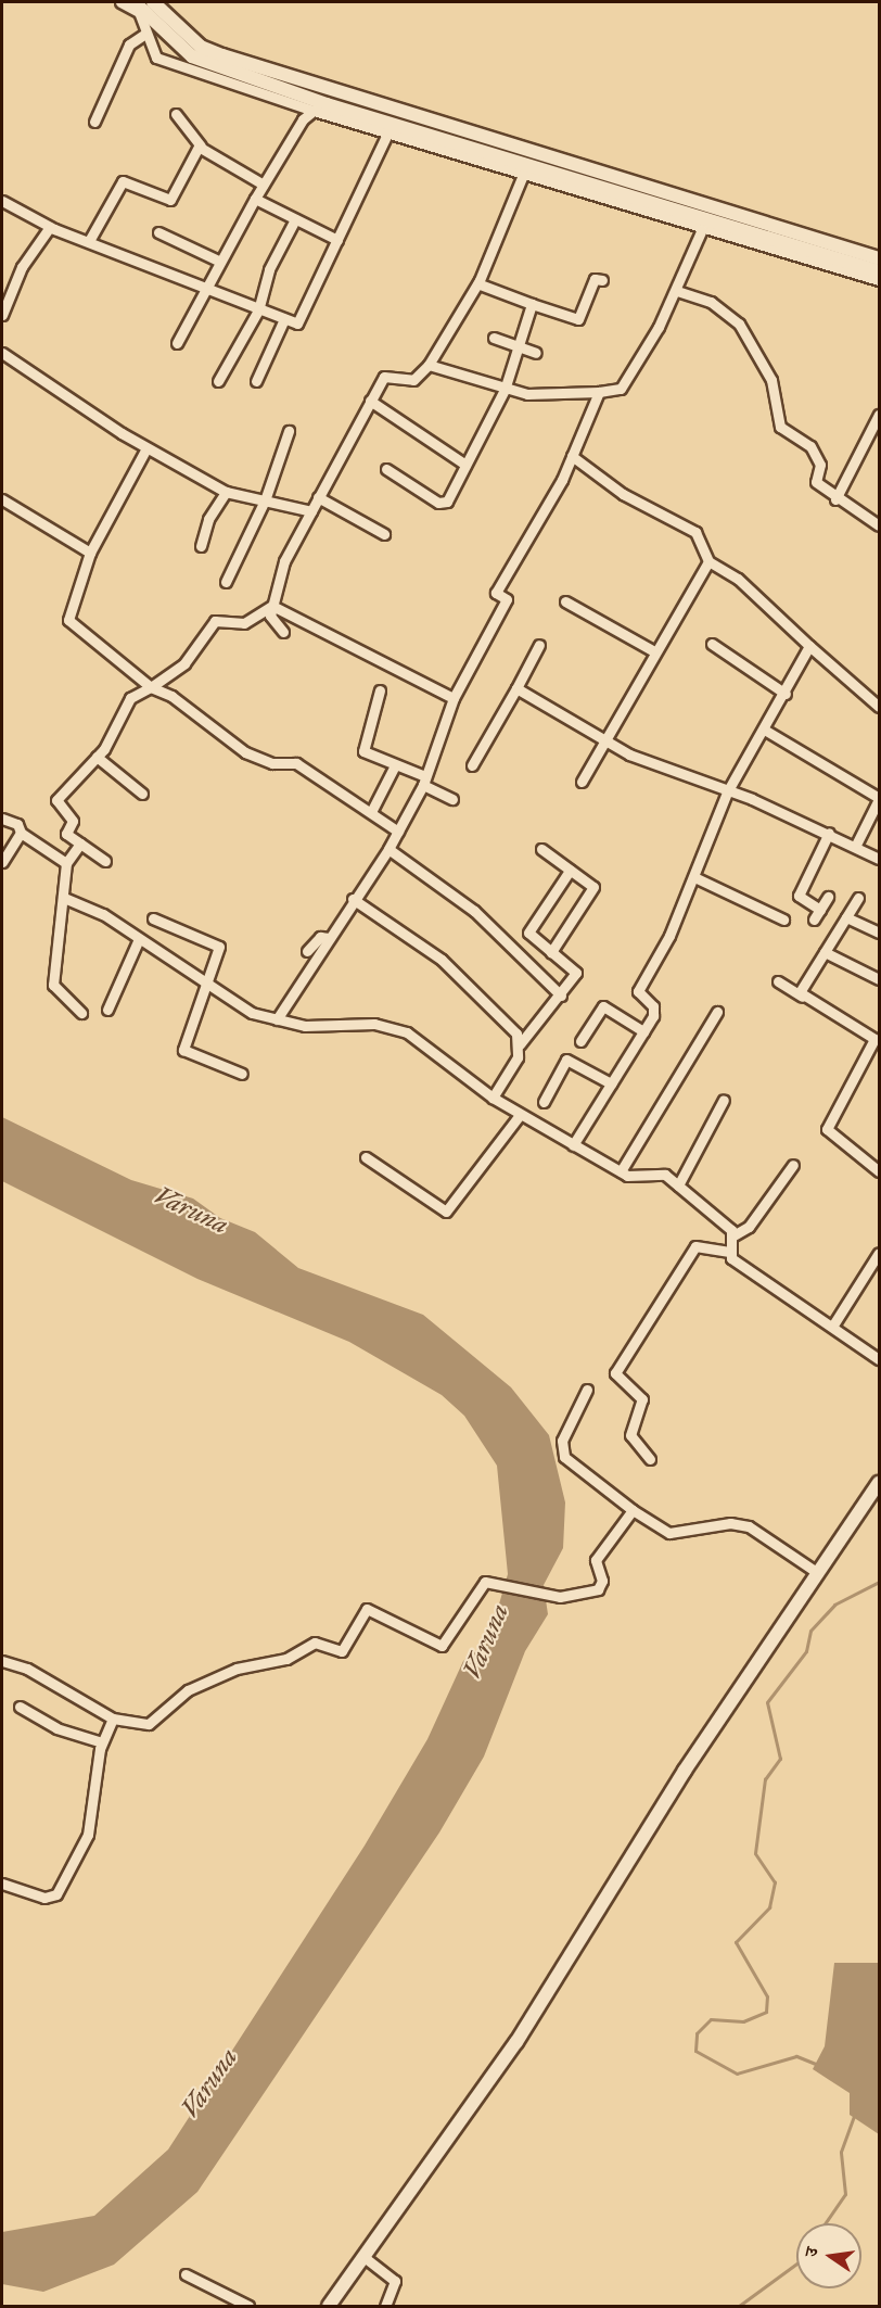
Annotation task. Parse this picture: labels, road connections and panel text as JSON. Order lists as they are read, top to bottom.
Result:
{
  "water": ["Varuna"],
  "north": "left"
}
